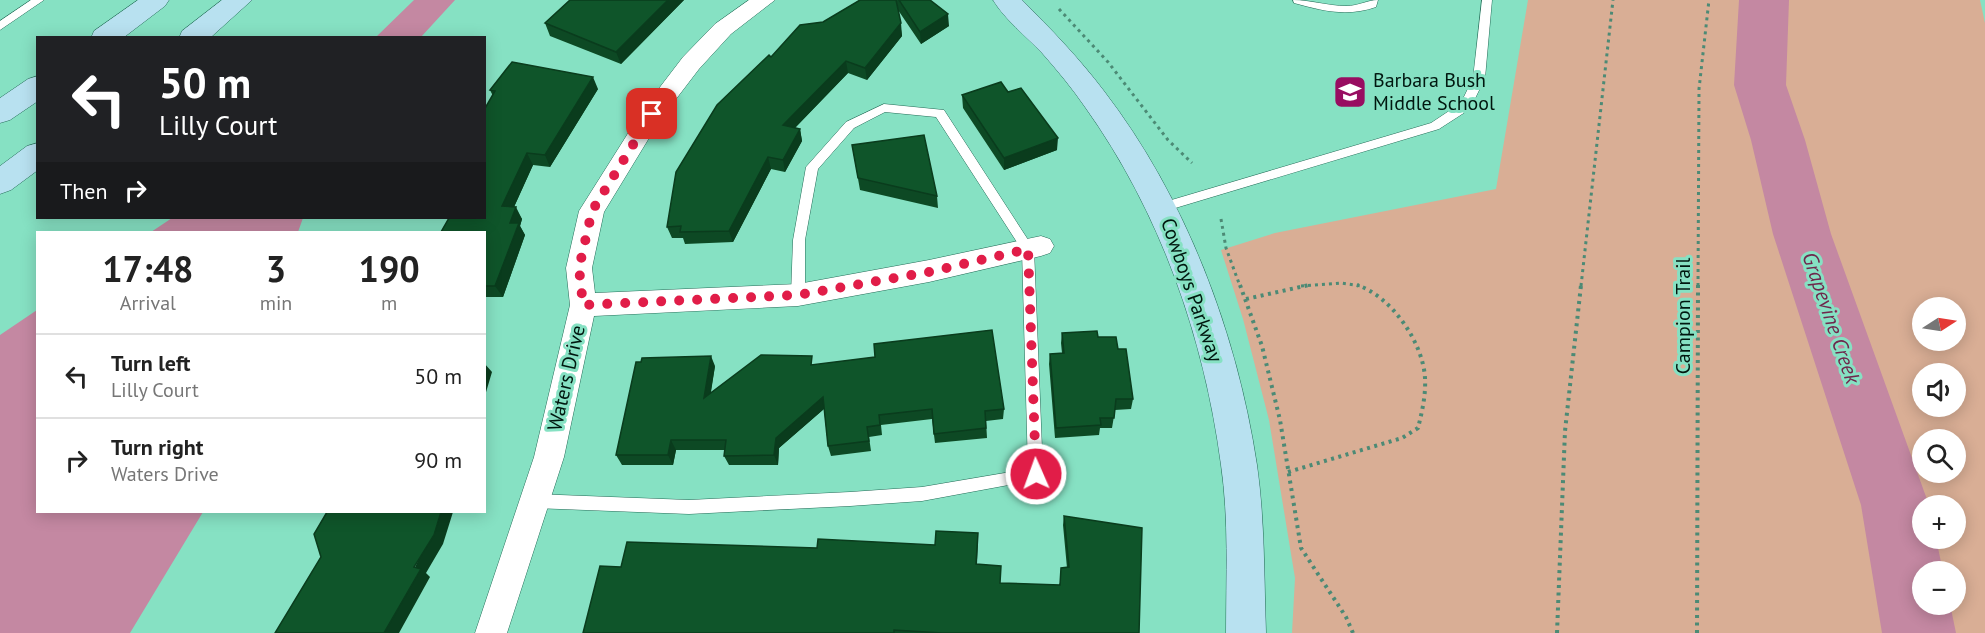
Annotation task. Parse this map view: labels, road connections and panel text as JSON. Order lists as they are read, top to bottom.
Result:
{
  "streets": {
    "street": ["Cowboys Parkway", "Waters Drive"],
    "path": ["Campion Trail"]
  },
  "water": ["Grapevine Creek"],
  "places": {
    "school or university": ["Barbara Bush Middle School"]
  },
  "north": "right",
  "page": {
    "turn": ["50 m", "Lilly Court"],
    "then": "Then",
    "eta": [
      "17:48",
      "Arrival",
      "3",
      "min",
      "190",
      "m"
    ],
    "map_buttons": ["+", "−"],
    "list": [
      {
        "name": "Turn left",
        "note": "Lilly Court",
        "value": "50 m"
      },
      {
        "name": "Turn right",
        "note": "Waters Drive",
        "value": "90 m"
      }
    ]
  }
}
